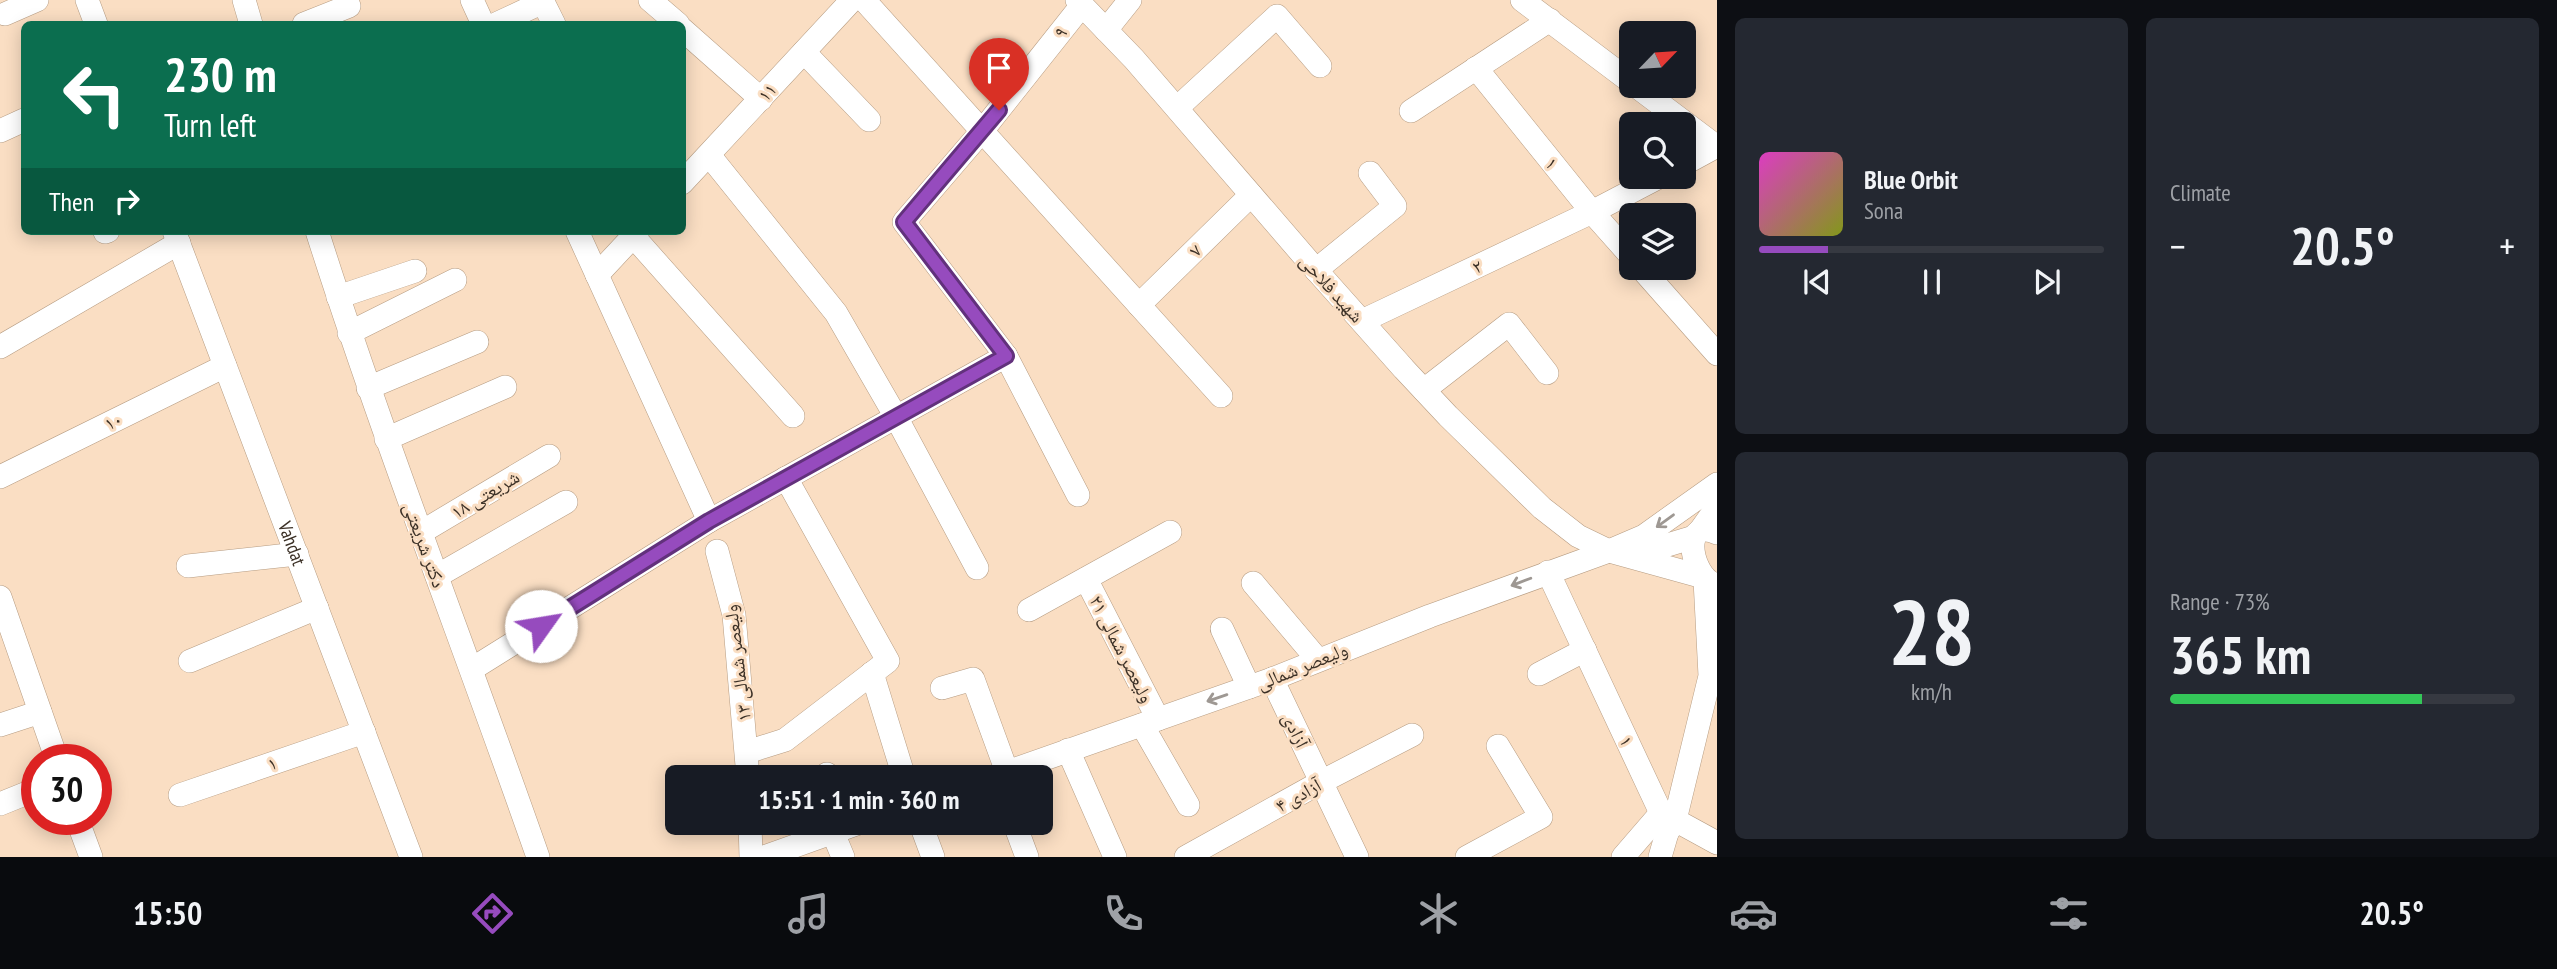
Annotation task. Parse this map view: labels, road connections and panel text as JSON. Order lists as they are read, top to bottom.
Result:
{
  "streets": {
    "street": [
      "۹",
      "۱۱",
      "۱",
      "۷",
      "۲",
      "شهید فلاحی",
      "۱۰",
      "شریعتی ۱۸",
      "Vahdat",
      "دکتر شریعتی",
      "ولیعصر شمالی ۲۱",
      "ولیعصر شمالی ۱۳",
      "ولیعصر شمالی",
      "آزادی",
      "آزادی ۴"
    ]
  },
  "crossings": [
    ["۹", "شهید فلاحی"],
    ["۱", "۲"],
    ["۱", "Vahdat"],
    ["۱", "ولیعصر شمالی"],
    ["۷", "شهید فلاحی"],
    ["۲", "شهید فلاحی"],
    ["شهید فلاحی", "ولیعصر شمالی"],
    ["۱۰", "Vahdat"],
    ["شریعتی ۱۸", "دکتر شریعتی"],
    ["ولیعصر شمالی ۲۱", "ولیعصر شمالی"],
    ["ولیعصر شمالی", "آزادی"],
    ["آزادی", "آزادی ۴"]
  ],
  "north": "top right",
  "page": {
    "tile": [
      "Climate",
      ["28", "km/h"],
      ["Range · 73%", "365 km"]
    ],
    "turn": ["230 m", "Turn left"],
    "song": ["Blue Orbit", "Sona"],
    "then": "Then",
    "heat": ["−", "20.5°", "+"],
    "limit": "30",
    "trip": "15:51 · 1 min · 360 m",
    "tabs": ["15:50", "20.5°"]
  }
}
